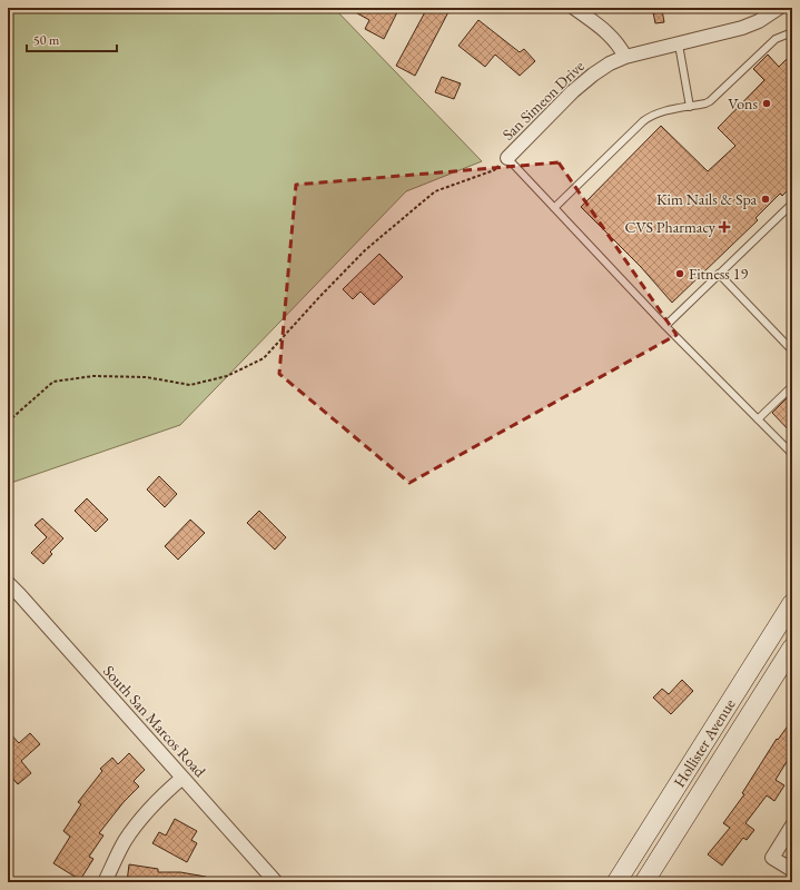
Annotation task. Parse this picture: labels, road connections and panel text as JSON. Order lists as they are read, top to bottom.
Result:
{
  "streets": {
    "main road": ["Hollister Avenue"],
    "street": ["San Simeon Drive", "South San Marcos Road"]
  },
  "places": {
    "other": ["Vons", "Kim Nails & Spa", "Fitness 19"],
    "health": ["CVS Pharmacy"]
  },
  "scale_bar": "50 m"
}
